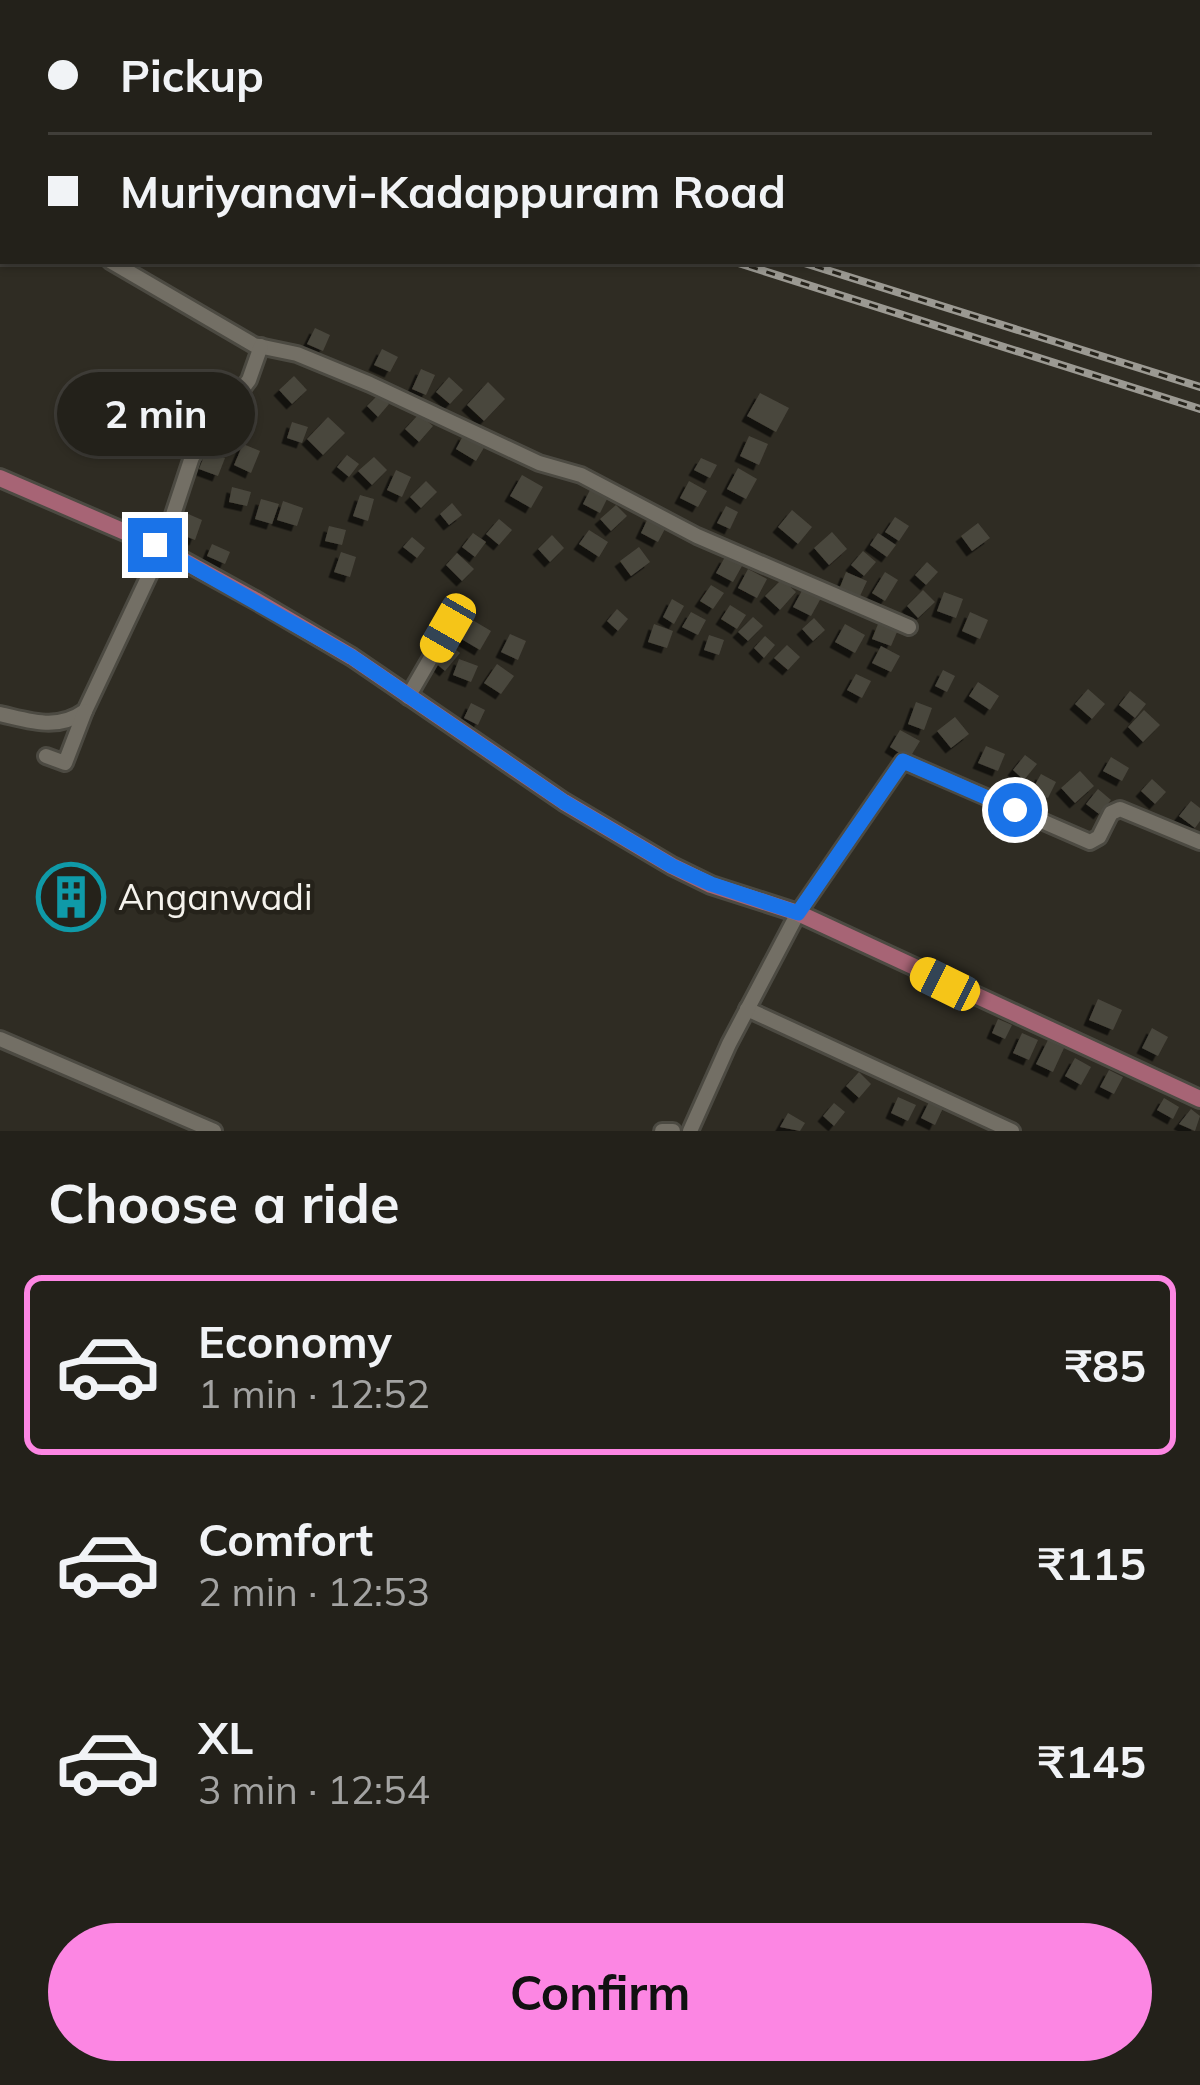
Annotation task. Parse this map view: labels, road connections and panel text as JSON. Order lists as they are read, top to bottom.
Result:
{
  "places": {
    "building": ["Anganwadi"]
  },
  "page": {
    "banner": ["Pickup", "Muriyanavi-Kadappuram Road"],
    "bubble": "2 min",
    "heading": "Choose a ride",
    "list": [
      {
        "name": "Economy",
        "note": "1 min · 12:52",
        "value": "₹85"
      },
      {
        "name": "Comfort",
        "note": "2 min · 12:53",
        "value": "₹115"
      },
      {
        "name": "XL",
        "note": "3 min · 12:54",
        "value": "₹145"
      }
    ],
    "buttons": "Confirm"
  }
}
